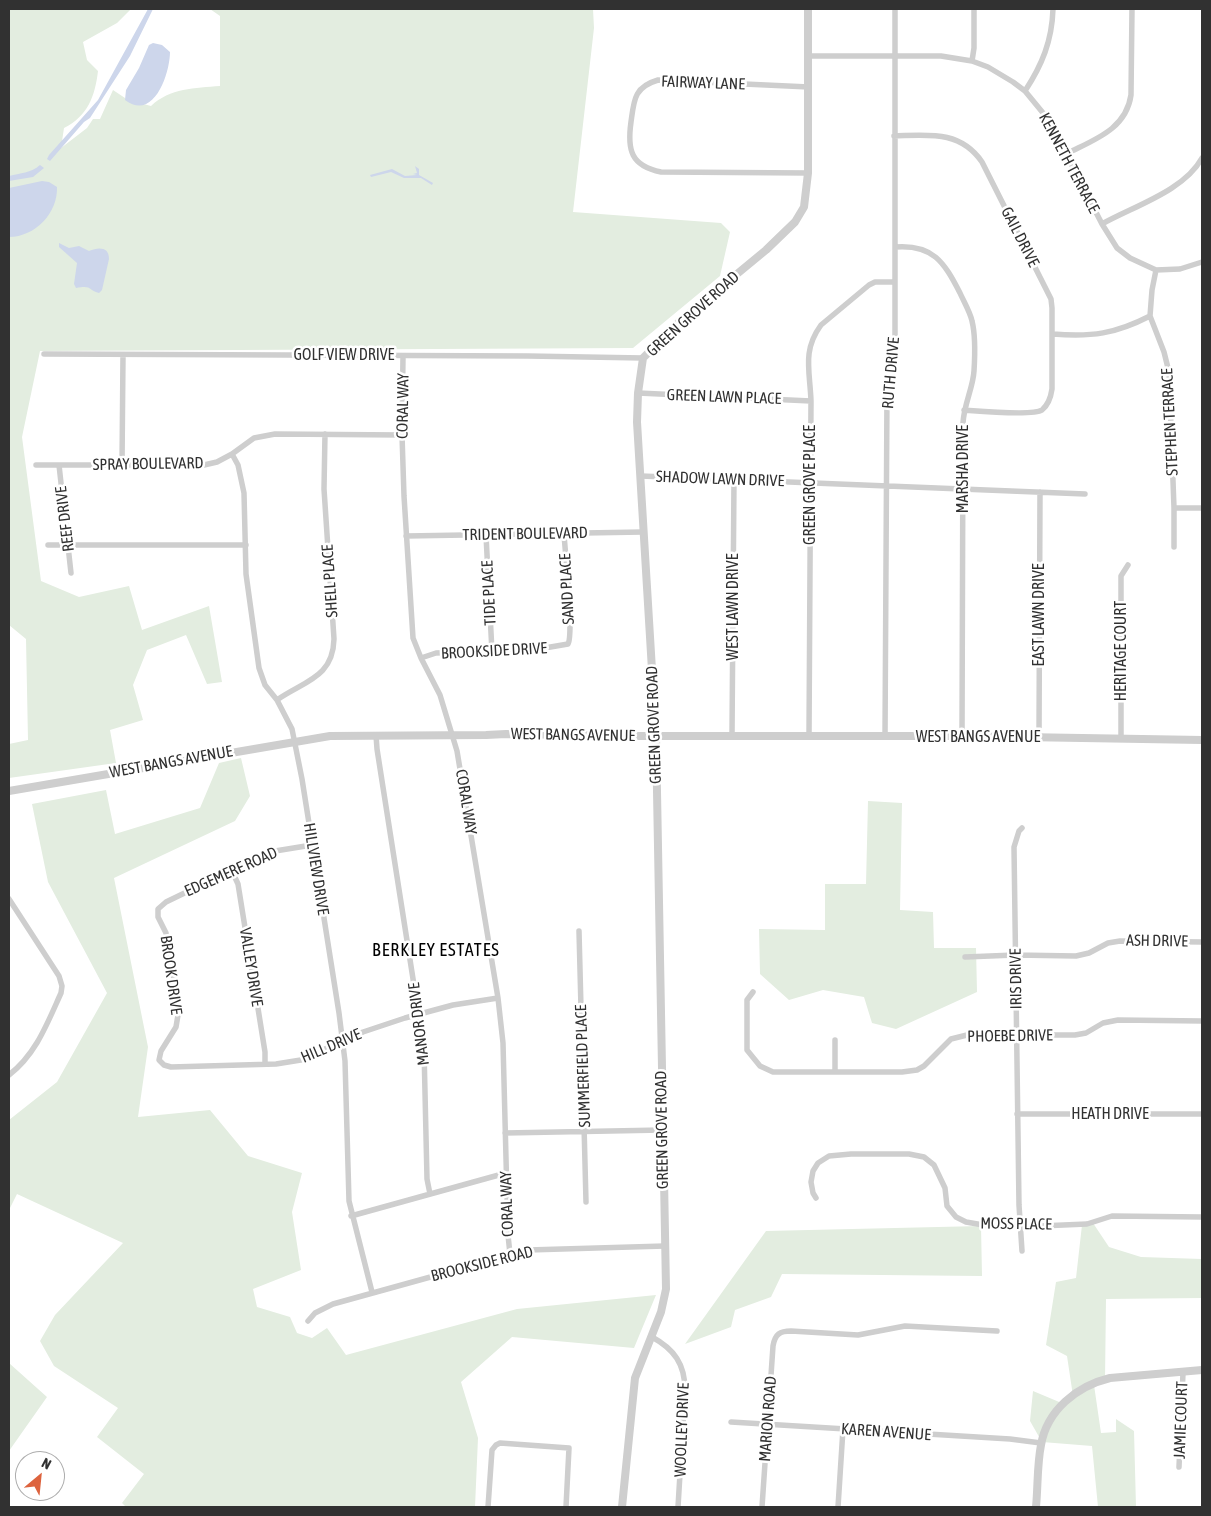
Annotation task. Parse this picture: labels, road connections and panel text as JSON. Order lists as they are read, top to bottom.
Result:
{
  "streets": {
    "street": [
      "FAIRWAY LANE",
      "KENNETH TERRACE",
      "GAIL DRIVE",
      "GREEN GROVE ROAD",
      "GOLF VIEW DRIVE",
      "RUTH DRIVE",
      "GREEN LAWN PLACE",
      "CORAL WAY",
      "STEPHEN TERRACE",
      "SPRAY BOULEVARD",
      "MARSHA DRIVE",
      "SHADOW LAWN DRIVE",
      "GREEN GROVE PLACE",
      "REEF DRIVE",
      "TRIDENT BOULEVARD",
      "SHELL PLACE",
      "SAND PLACE",
      "TIDE PLACE",
      "WEST LAWN DRIVE",
      "EAST LAWN DRIVE",
      "BROOKSIDE DRIVE",
      "HERITAGE COURT",
      "WEST BANGS AVENUE",
      "HILLVIEW DRIVE",
      "EDGEMERE ROAD",
      "ASH DRIVE",
      "VALLEY DRIVE",
      "BROOK DRIVE",
      "IRIS DRIVE",
      "MANOR DRIVE",
      "PHOEBE DRIVE",
      "HILL DRIVE",
      "SUMMERFIELD PLACE",
      "HEATH DRIVE",
      "MOSS PLACE",
      "BROOKSIDE ROAD",
      "MARION ROAD",
      "JAMIE COURT",
      "WOOLLEY DRIVE",
      "KAREN AVENUE"
    ]
  },
  "crossings": [
    ["FAIRWAY LANE", "GREEN GROVE ROAD"],
    ["KENNETH TERRACE", "GREEN GROVE ROAD"],
    ["KENNETH TERRACE", "RUTH DRIVE"],
    ["KENNETH TERRACE", "STEPHEN TERRACE"],
    ["GAIL DRIVE", "RUTH DRIVE"],
    ["GAIL DRIVE", "MARSHA DRIVE"],
    ["GREEN GROVE ROAD", "GOLF VIEW DRIVE"],
    ["GREEN GROVE ROAD", "GREEN LAWN PLACE"],
    ["GREEN GROVE ROAD", "SHADOW LAWN DRIVE"],
    ["GREEN GROVE ROAD", "TRIDENT BOULEVARD"],
    ["GREEN GROVE ROAD", "WEST BANGS AVENUE"],
    ["GREEN GROVE ROAD", "BROOKSIDE ROAD"],
    ["GREEN GROVE ROAD", "WOOLLEY DRIVE"],
    ["GOLF VIEW DRIVE", "CORAL WAY"],
    ["RUTH DRIVE", "MARSHA DRIVE"],
    ["RUTH DRIVE", "SHADOW LAWN DRIVE"],
    ["RUTH DRIVE", "GREEN GROVE PLACE"],
    ["RUTH DRIVE", "WEST BANGS AVENUE"],
    ["GREEN LAWN PLACE", "GREEN GROVE PLACE"],
    ["CORAL WAY", "SPRAY BOULEVARD"],
    ["CORAL WAY", "TRIDENT BOULEVARD"],
    ["CORAL WAY", "BROOKSIDE DRIVE"],
    ["CORAL WAY", "WEST BANGS AVENUE"],
    ["CORAL WAY", "HILL DRIVE"],
    ["CORAL WAY", "BROOKSIDE ROAD"],
    ["SPRAY BOULEVARD", "REEF DRIVE"],
    ["SPRAY BOULEVARD", "SHELL PLACE"],
    ["SPRAY BOULEVARD", "HILLVIEW DRIVE"],
    ["MARSHA DRIVE", "SHADOW LAWN DRIVE"],
    ["MARSHA DRIVE", "WEST BANGS AVENUE"],
    ["SHADOW LAWN DRIVE", "GREEN GROVE PLACE"],
    ["SHADOW LAWN DRIVE", "WEST LAWN DRIVE"],
    ["SHADOW LAWN DRIVE", "EAST LAWN DRIVE"],
    ["GREEN GROVE PLACE", "WEST BANGS AVENUE"],
    ["TRIDENT BOULEVARD", "SAND PLACE"],
    ["TRIDENT BOULEVARD", "TIDE PLACE"],
    ["SHELL PLACE", "HILLVIEW DRIVE"],
    ["SAND PLACE", "BROOKSIDE DRIVE"],
    ["TIDE PLACE", "BROOKSIDE DRIVE"],
    ["WEST LAWN DRIVE", "WEST BANGS AVENUE"],
    ["EAST LAWN DRIVE", "WEST BANGS AVENUE"],
    ["HERITAGE COURT", "WEST BANGS AVENUE"],
    ["WEST BANGS AVENUE", "HILLVIEW DRIVE"],
    ["WEST BANGS AVENUE", "MANOR DRIVE"],
    ["HILLVIEW DRIVE", "EDGEMERE ROAD"],
    ["HILLVIEW DRIVE", "HILL DRIVE"],
    ["HILLVIEW DRIVE", "BROOKSIDE ROAD"],
    ["EDGEMERE ROAD", "VALLEY DRIVE"],
    ["EDGEMERE ROAD", "BROOK DRIVE"],
    ["ASH DRIVE", "IRIS DRIVE"],
    ["VALLEY DRIVE", "HILL DRIVE"],
    ["BROOK DRIVE", "HILL DRIVE"],
    ["IRIS DRIVE", "PHOEBE DRIVE"],
    ["IRIS DRIVE", "HEATH DRIVE"],
    ["IRIS DRIVE", "MOSS PLACE"],
    ["MANOR DRIVE", "HILL DRIVE"],
    ["MARION ROAD", "KAREN AVENUE"]
  ],
  "districts": ["BERKLEY ESTATES"],
  "north": "top right"
}
